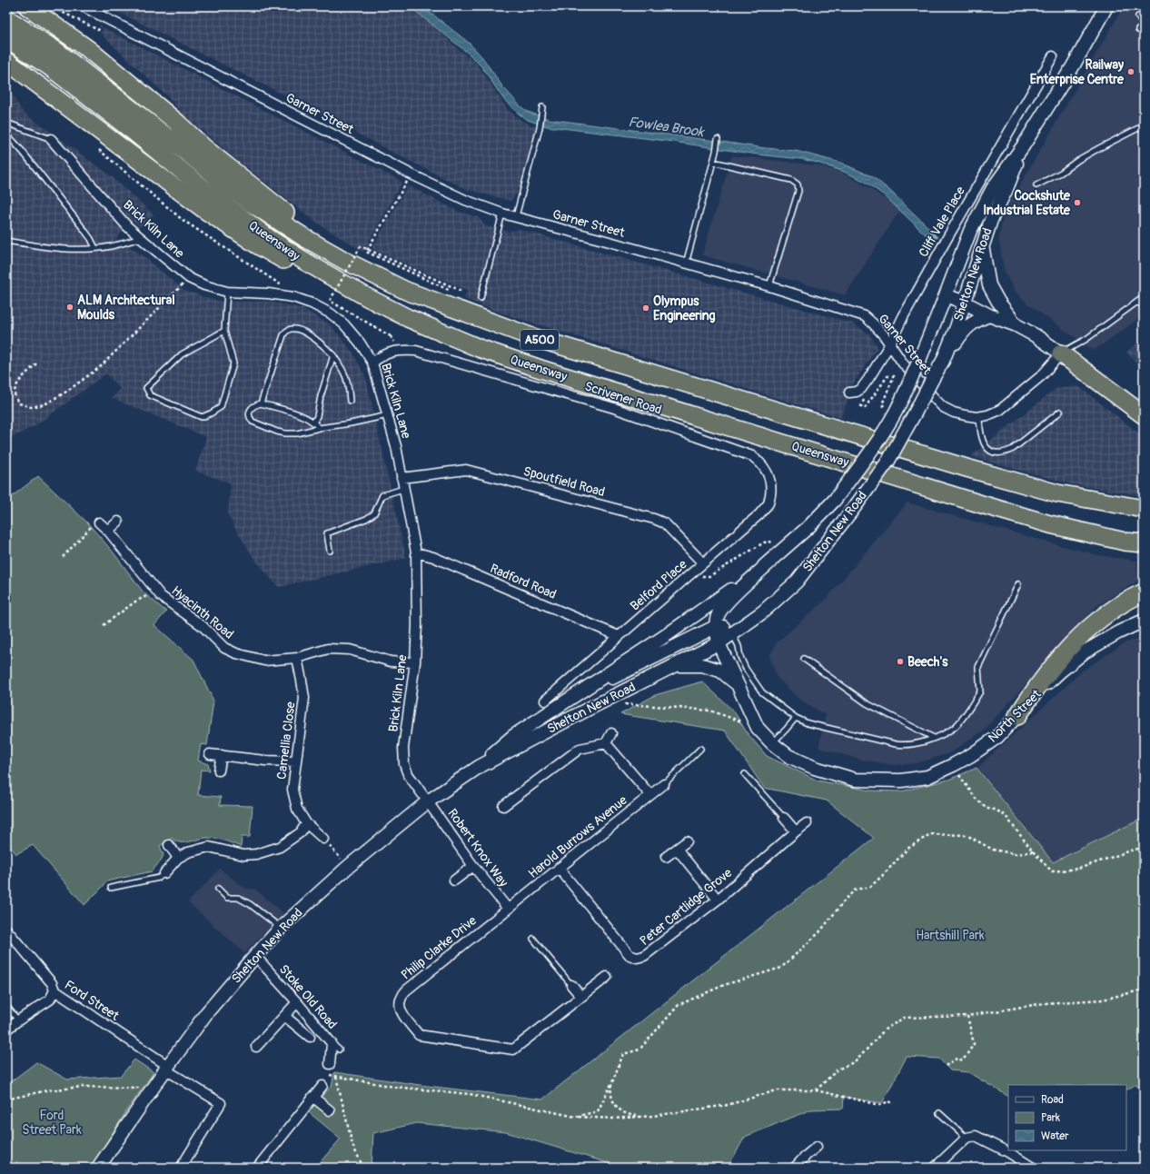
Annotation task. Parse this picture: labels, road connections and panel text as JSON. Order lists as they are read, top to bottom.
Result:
{
  "streets": {
    "highway": ["Queensway", "A500"],
    "main road": ["Shelton New Road", "North Street"],
    "street": [
      "Garner Street",
      "Cliff Vale Place",
      "Brick Kiln Lane",
      "Scrivener Road",
      "Spoutfield Road",
      "Radford Road",
      "Belford Place",
      "Hyacinth Road",
      "Camellia Close",
      "Harold Burrows Avenue",
      "Robert Knox Way",
      "Peter Cartlidge Grove",
      "Philip Clarke Drive",
      "Stoke Old Road",
      "Ford Street"
    ]
  },
  "crossings": [
    ["Garner Street", "Cliff Vale Place"],
    ["Brick Kiln Lane", "Shelton New Road"],
    ["Brick Kiln Lane", "Scrivener Road"],
    ["Brick Kiln Lane", "Spoutfield Road"],
    ["Brick Kiln Lane", "Radford Road"],
    ["Brick Kiln Lane", "Hyacinth Road"],
    ["Brick Kiln Lane", "Robert Knox Way"],
    ["Shelton New Road", "North Street"],
    ["Shelton New Road", "Robert Knox Way"],
    ["Shelton New Road", "Stoke Old Road"],
    ["Shelton New Road", "Ford Street"],
    ["Scrivener Road", "Belford Place"],
    ["Spoutfield Road", "Belford Place"],
    ["Radford Road", "Belford Place"],
    ["Hyacinth Road", "Camellia Close"],
    ["Harold Burrows Avenue", "Robert Knox Way"],
    ["Harold Burrows Avenue", "Peter Cartlidge Grove"],
    ["Harold Burrows Avenue", "Philip Clarke Drive"],
    ["Robert Knox Way", "Philip Clarke Drive"]
  ],
  "water": ["Fowlea Brook"],
  "parks": ["Hartshill Park", "Ford Street Park"],
  "places": [
    "Railway Enterprise Centre",
    "Cockshute Industrial Estate",
    "ALM Architectural Moulds",
    "Olympus Engineering",
    "Beech's"
  ],
  "legend": ["Road", "Park", "Water"]
}
